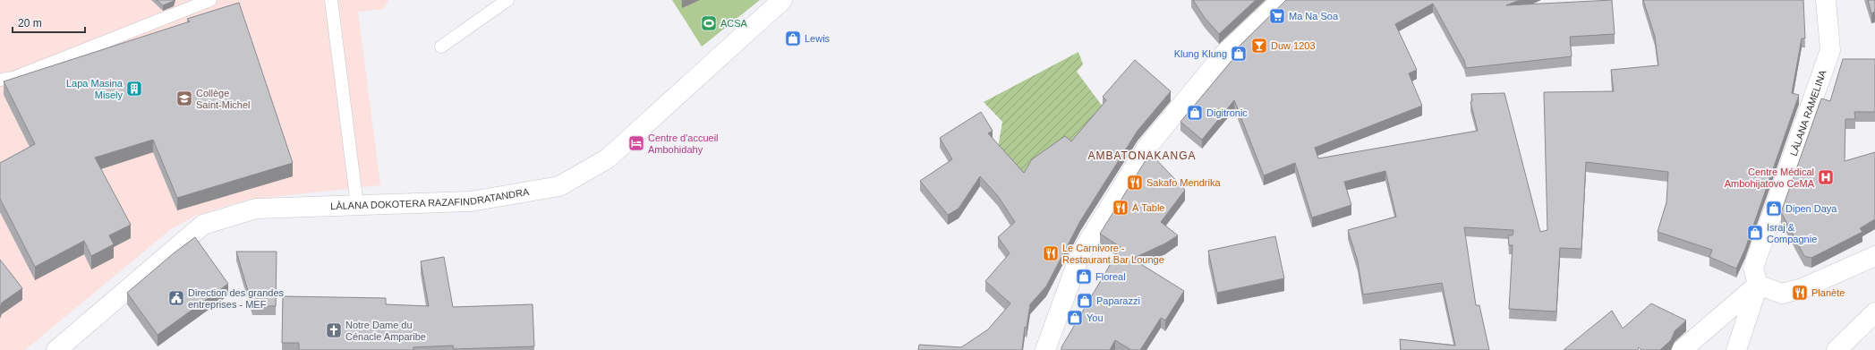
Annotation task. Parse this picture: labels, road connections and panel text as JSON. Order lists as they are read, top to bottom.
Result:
{
  "streets": {
    "street": ["LÀLANA RAMELINA", "LÀLANA DOKOTERA RAZAFINDRATANDRA"]
  },
  "districts": ["AMBATONAKANGA"],
  "places": {
    "supermarket": ["Ma Na Soa"],
    "sports": ["ACSA"],
    "shop": [
      "Lewis",
      "Klung Klung",
      "Digitronic",
      "Dipen Daya",
      "Israj & Compagnie",
      "Floreal",
      "Paparazzi",
      "You"
    ],
    "bar": ["Duw 1203"],
    "building": ["Lapa Masina Misely"],
    "school or university": ["Collège Saint-Michel"],
    "hotel": ["Centre d'accueil Ambohidahy"],
    "hospital": ["Centre Médical Ambohijatovo CeMA"],
    "restaurant": [
      "Sakafo Mendrika",
      "À Table",
      "Le Carnivore - Restaurant Bar Lounge",
      "Planète"
    ],
    "public building": ["Direction des grandes entreprises - MEF"],
    "church": ["Notre Dame du Cénacle Amparibe"]
  },
  "scale_bar": "20 m"
}
